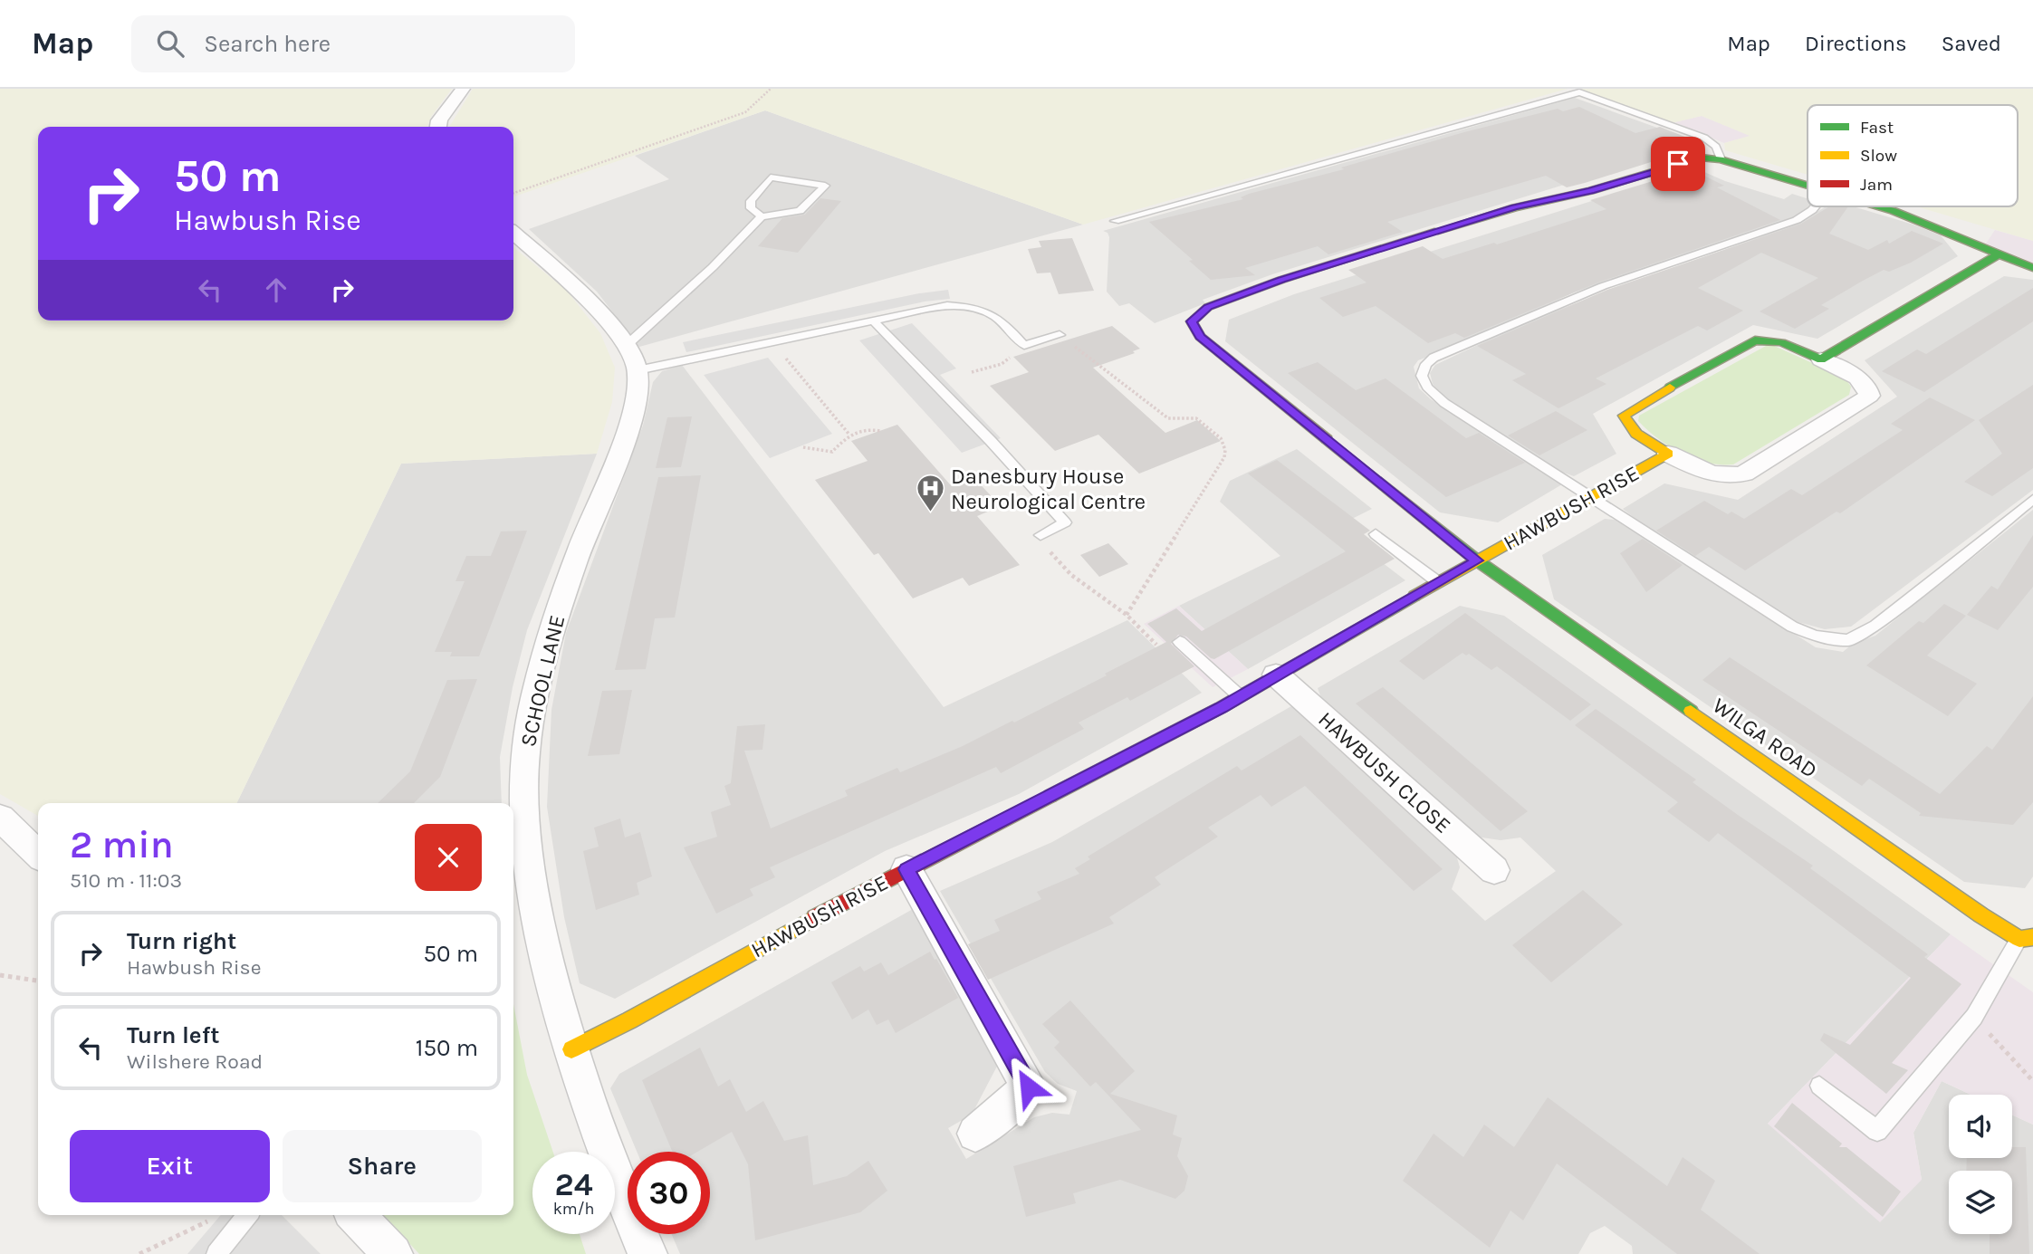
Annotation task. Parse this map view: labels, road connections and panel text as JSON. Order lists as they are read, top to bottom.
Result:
{
  "streets": {
    "street": [
      "HAWBUSH RISE",
      "SCHOOL LANE",
      "WILGA ROAD",
      "HAWBUSH CLOSE"
    ]
  },
  "crossings": [
    ["HAWBUSH RISE", "SCHOOL LANE"],
    ["HAWBUSH RISE", "WILGA ROAD"],
    ["HAWBUSH RISE", "HAWBUSH CLOSE"]
  ],
  "places": {
    "hospital": ["Danesbury House Neurological Centre"]
  },
  "legend": ["Fast", "Slow", "Jam"],
  "page": {
    "header": "Map",
    "search": "Search here",
    "nav": ["Map", "Directions", "Saved"],
    "turn": ["50 m", "Hawbush Rise"],
    "heading": ["2 min", "510 m · 11:03"],
    "list": [
      {
        "name": "Turn right",
        "note": "Hawbush Rise",
        "value": "50 m"
      },
      {
        "name": "Turn left",
        "note": "Wilshere Road",
        "value": "150 m"
      }
    ],
    "buttons": ["Exit", "Share"],
    "speed": "24 km/h",
    "limit": "30"
  }
}
